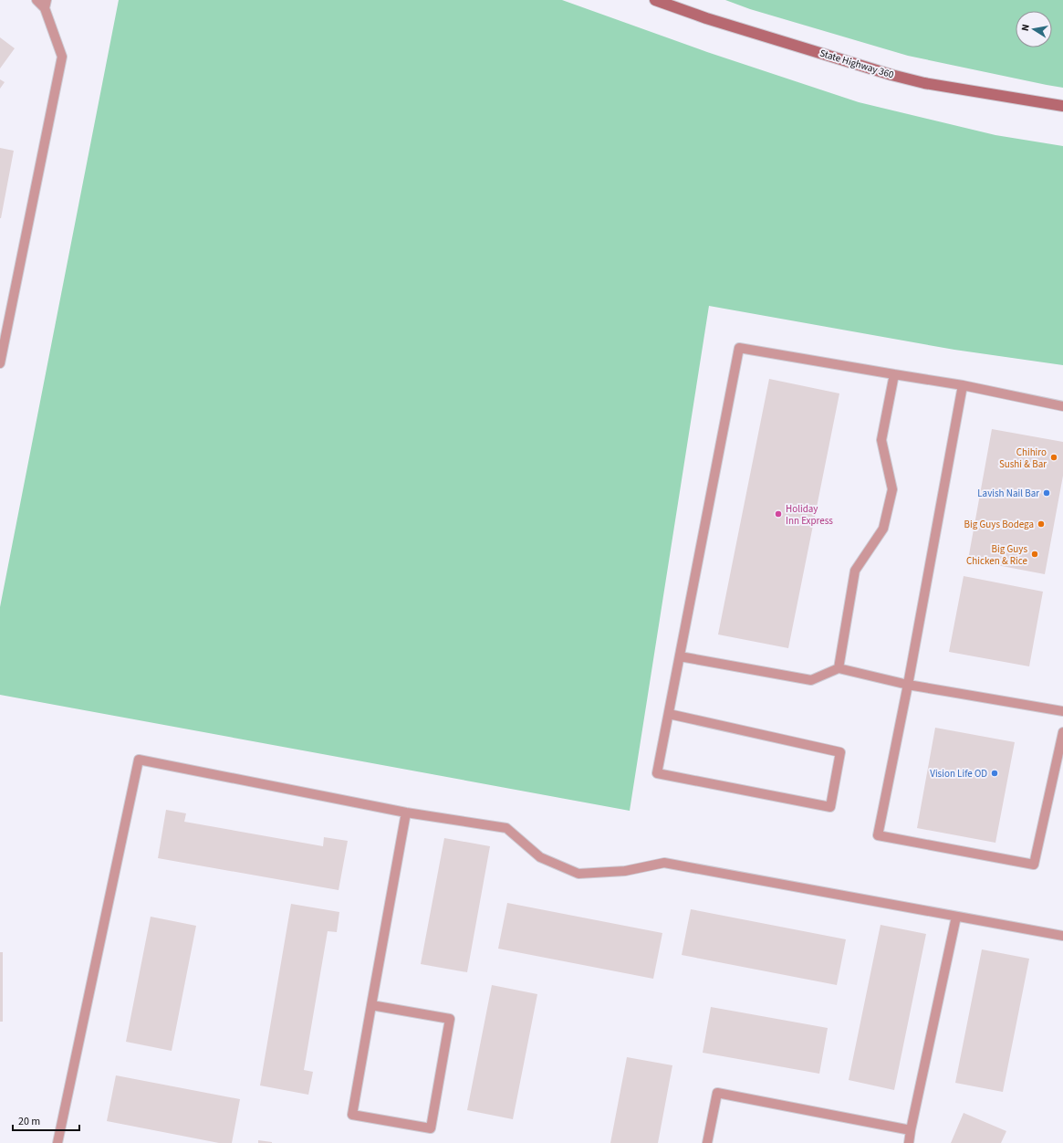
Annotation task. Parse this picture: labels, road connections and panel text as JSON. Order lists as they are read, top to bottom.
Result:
{
  "streets": {
    "main road": ["State Highway 360"]
  },
  "places": [
    "Chihiro Sushi & Bar",
    "Lavish Nail Bar",
    "Holiday Inn Express",
    "Big Guys Bodega",
    "Big Guys Chicken & Rice",
    "Vision Life OD"
  ],
  "scale_bar": "20 m",
  "north": "left"
}
